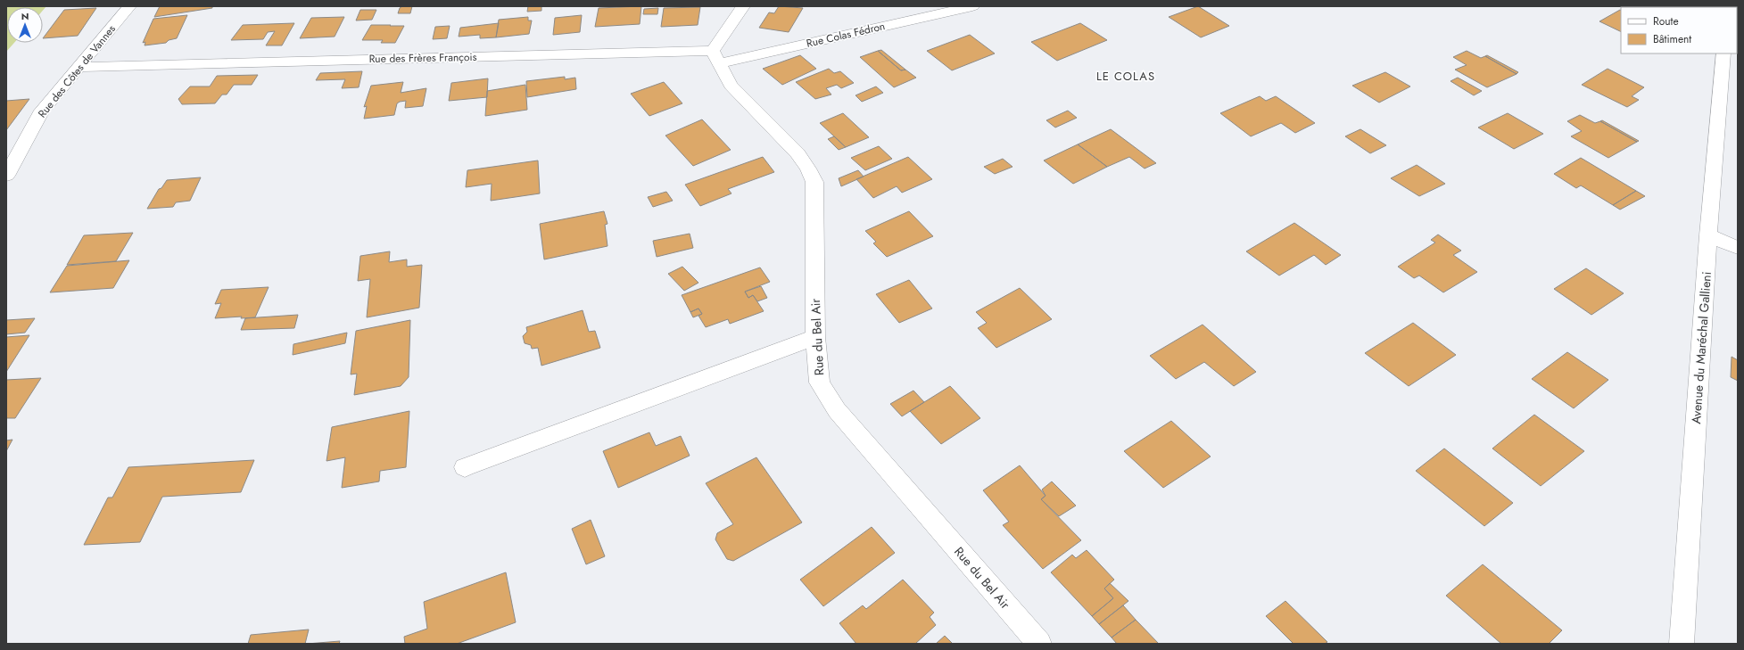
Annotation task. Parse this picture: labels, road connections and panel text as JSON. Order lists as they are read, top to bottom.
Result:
{
  "streets": {
    "street": [
      "Rue Colas Fédron",
      "Rue des Frères François",
      "Rue des Côtes de Vannes",
      "Rue du Bel Air",
      "Avenue du Maréchal Gallieni"
    ]
  },
  "crossings": [
    ["Rue Colas Fédron", "Rue des Frères François"],
    ["Rue Colas Fédron", "Rue du Bel Air"],
    ["Rue des Frères François", "Rue des Côtes de Vannes"],
    ["Rue des Frères François", "Rue du Bel Air"]
  ],
  "districts": ["LE COLAS"],
  "legend": ["Route", "Bâtiment"],
  "north": "top"
}
